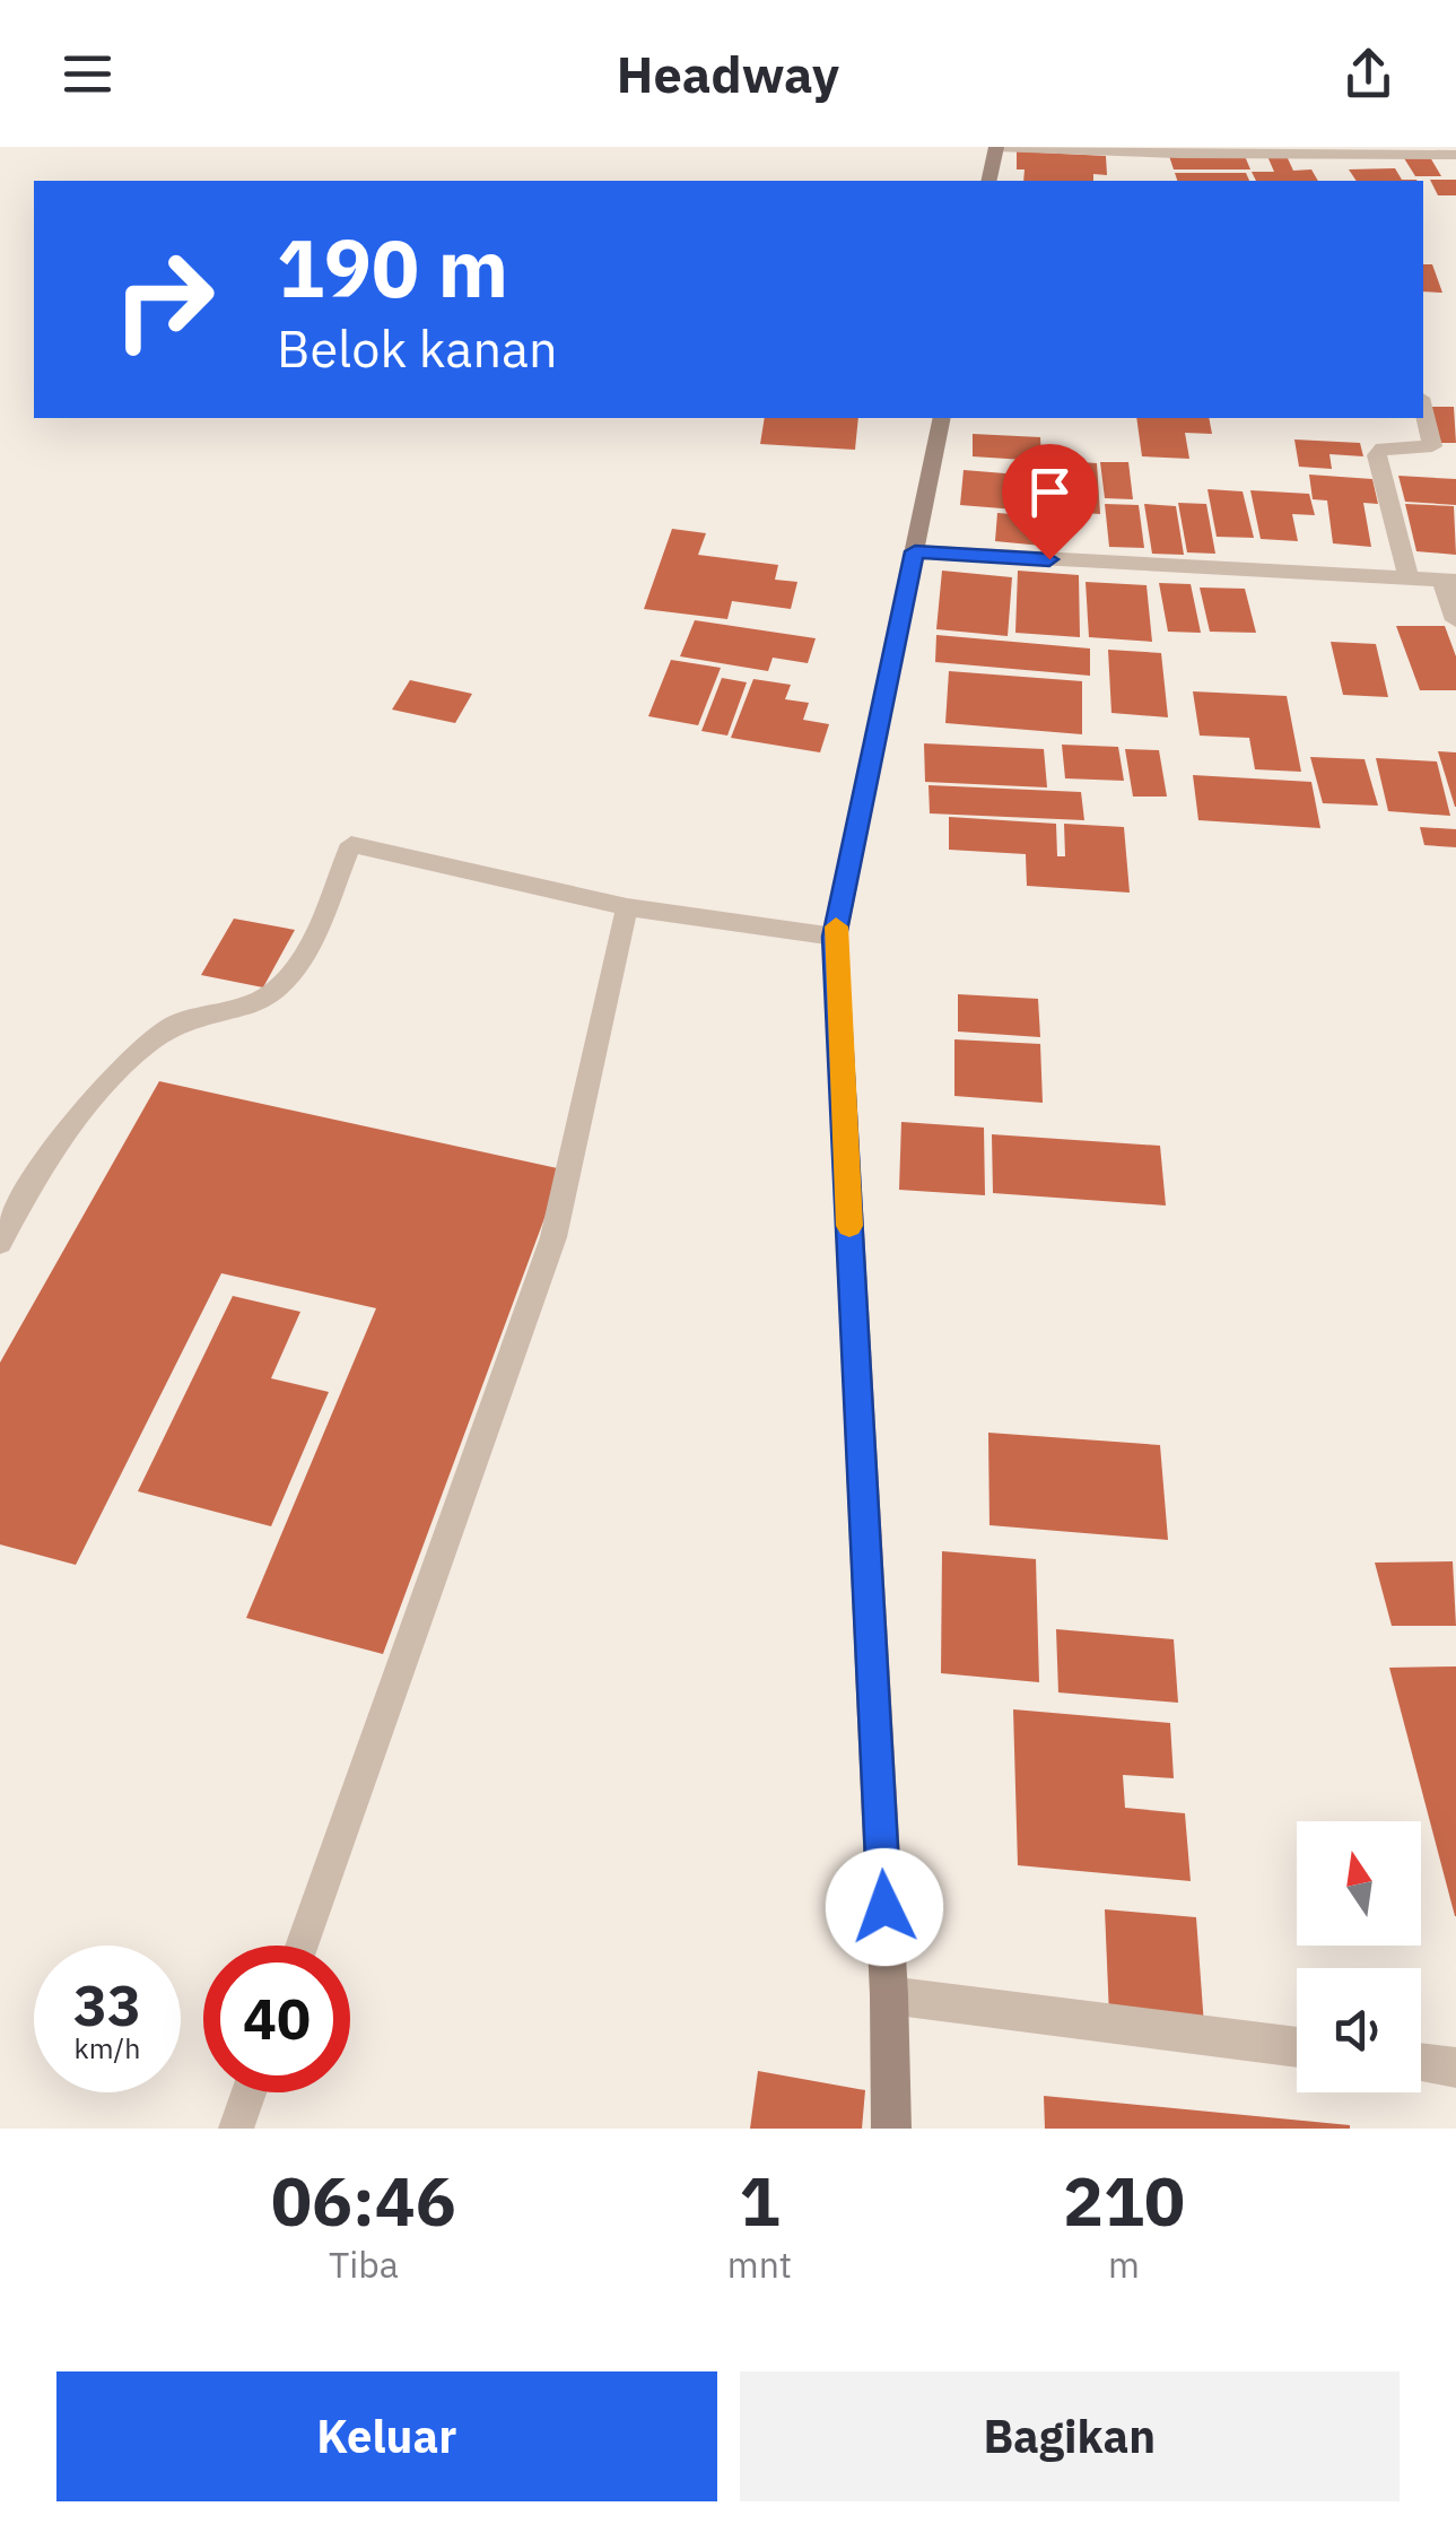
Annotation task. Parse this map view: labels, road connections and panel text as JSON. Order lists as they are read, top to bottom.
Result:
{
  "north": "top",
  "page": {
    "header": "Headway",
    "turn": ["190 m", "Belok kanan"],
    "speed": "33 km/h",
    "limit": "40",
    "eta": [
      "06:46",
      "Tiba",
      "1",
      "mnt",
      "210",
      "m"
    ],
    "buttons": ["Keluar", "Bagikan"]
  }
}
